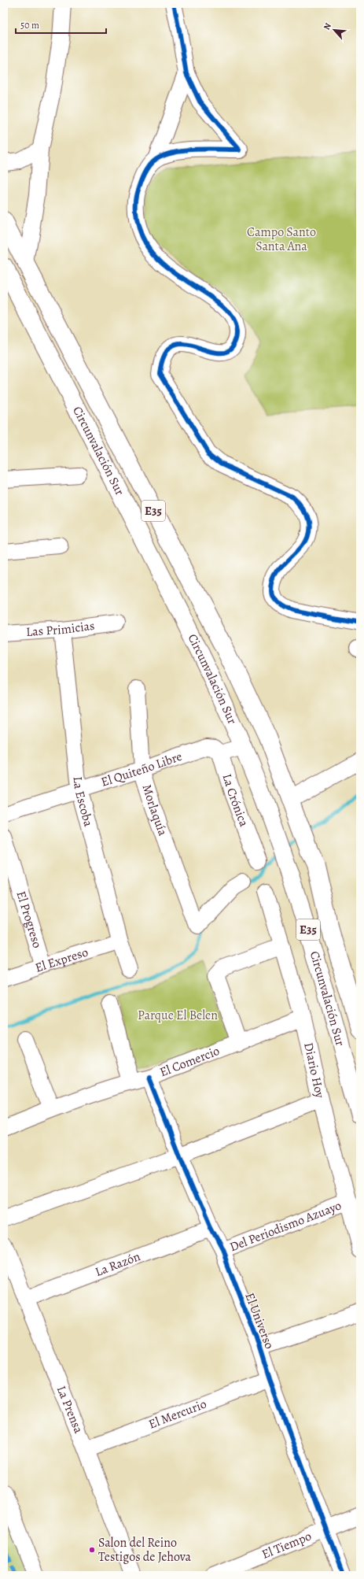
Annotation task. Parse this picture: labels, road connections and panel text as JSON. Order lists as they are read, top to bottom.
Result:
{
  "streets": {
    "highway": ["Circunvalación Sur", "E35"],
    "street": [
      "Las Primicias",
      "El Quiteño Libre",
      "La Crónica",
      "La Escoba",
      "Morlaquía",
      "El Progreso",
      "El Expreso",
      "El Comercio",
      "Diario Hoy",
      "Del Periodismo Azuayo",
      "La Razón",
      "El Universo",
      "La Prensa",
      "El Mercurio",
      "El Tiempo"
    ]
  },
  "crossings": [
    ["Circunvalación Sur", "El Quiteño Libre"],
    ["Las Primicias", "La Escoba"],
    ["El Quiteño Libre", "La Crónica"],
    ["El Quiteño Libre", "La Escoba"],
    ["El Quiteño Libre", "Morlaquía"],
    ["La Escoba", "El Expreso"],
    ["El Progreso", "El Expreso"],
    ["El Comercio", "Diario Hoy"],
    ["El Comercio", "El Universo"],
    ["Diario Hoy", "Del Periodismo Azuayo"],
    ["Del Periodismo Azuayo", "El Universo"],
    ["La Razón", "El Universo"],
    ["La Razón", "La Prensa"],
    ["El Universo", "El Mercurio"],
    ["El Universo", "El Tiempo"],
    ["La Prensa", "El Mercurio"]
  ],
  "parks": ["Campo Santo Santa Ana", "Parque El Belen"],
  "places": ["Salon del Reino Testigos de Jehova"],
  "scale_bar": "50 m",
  "north": "top left"
}
